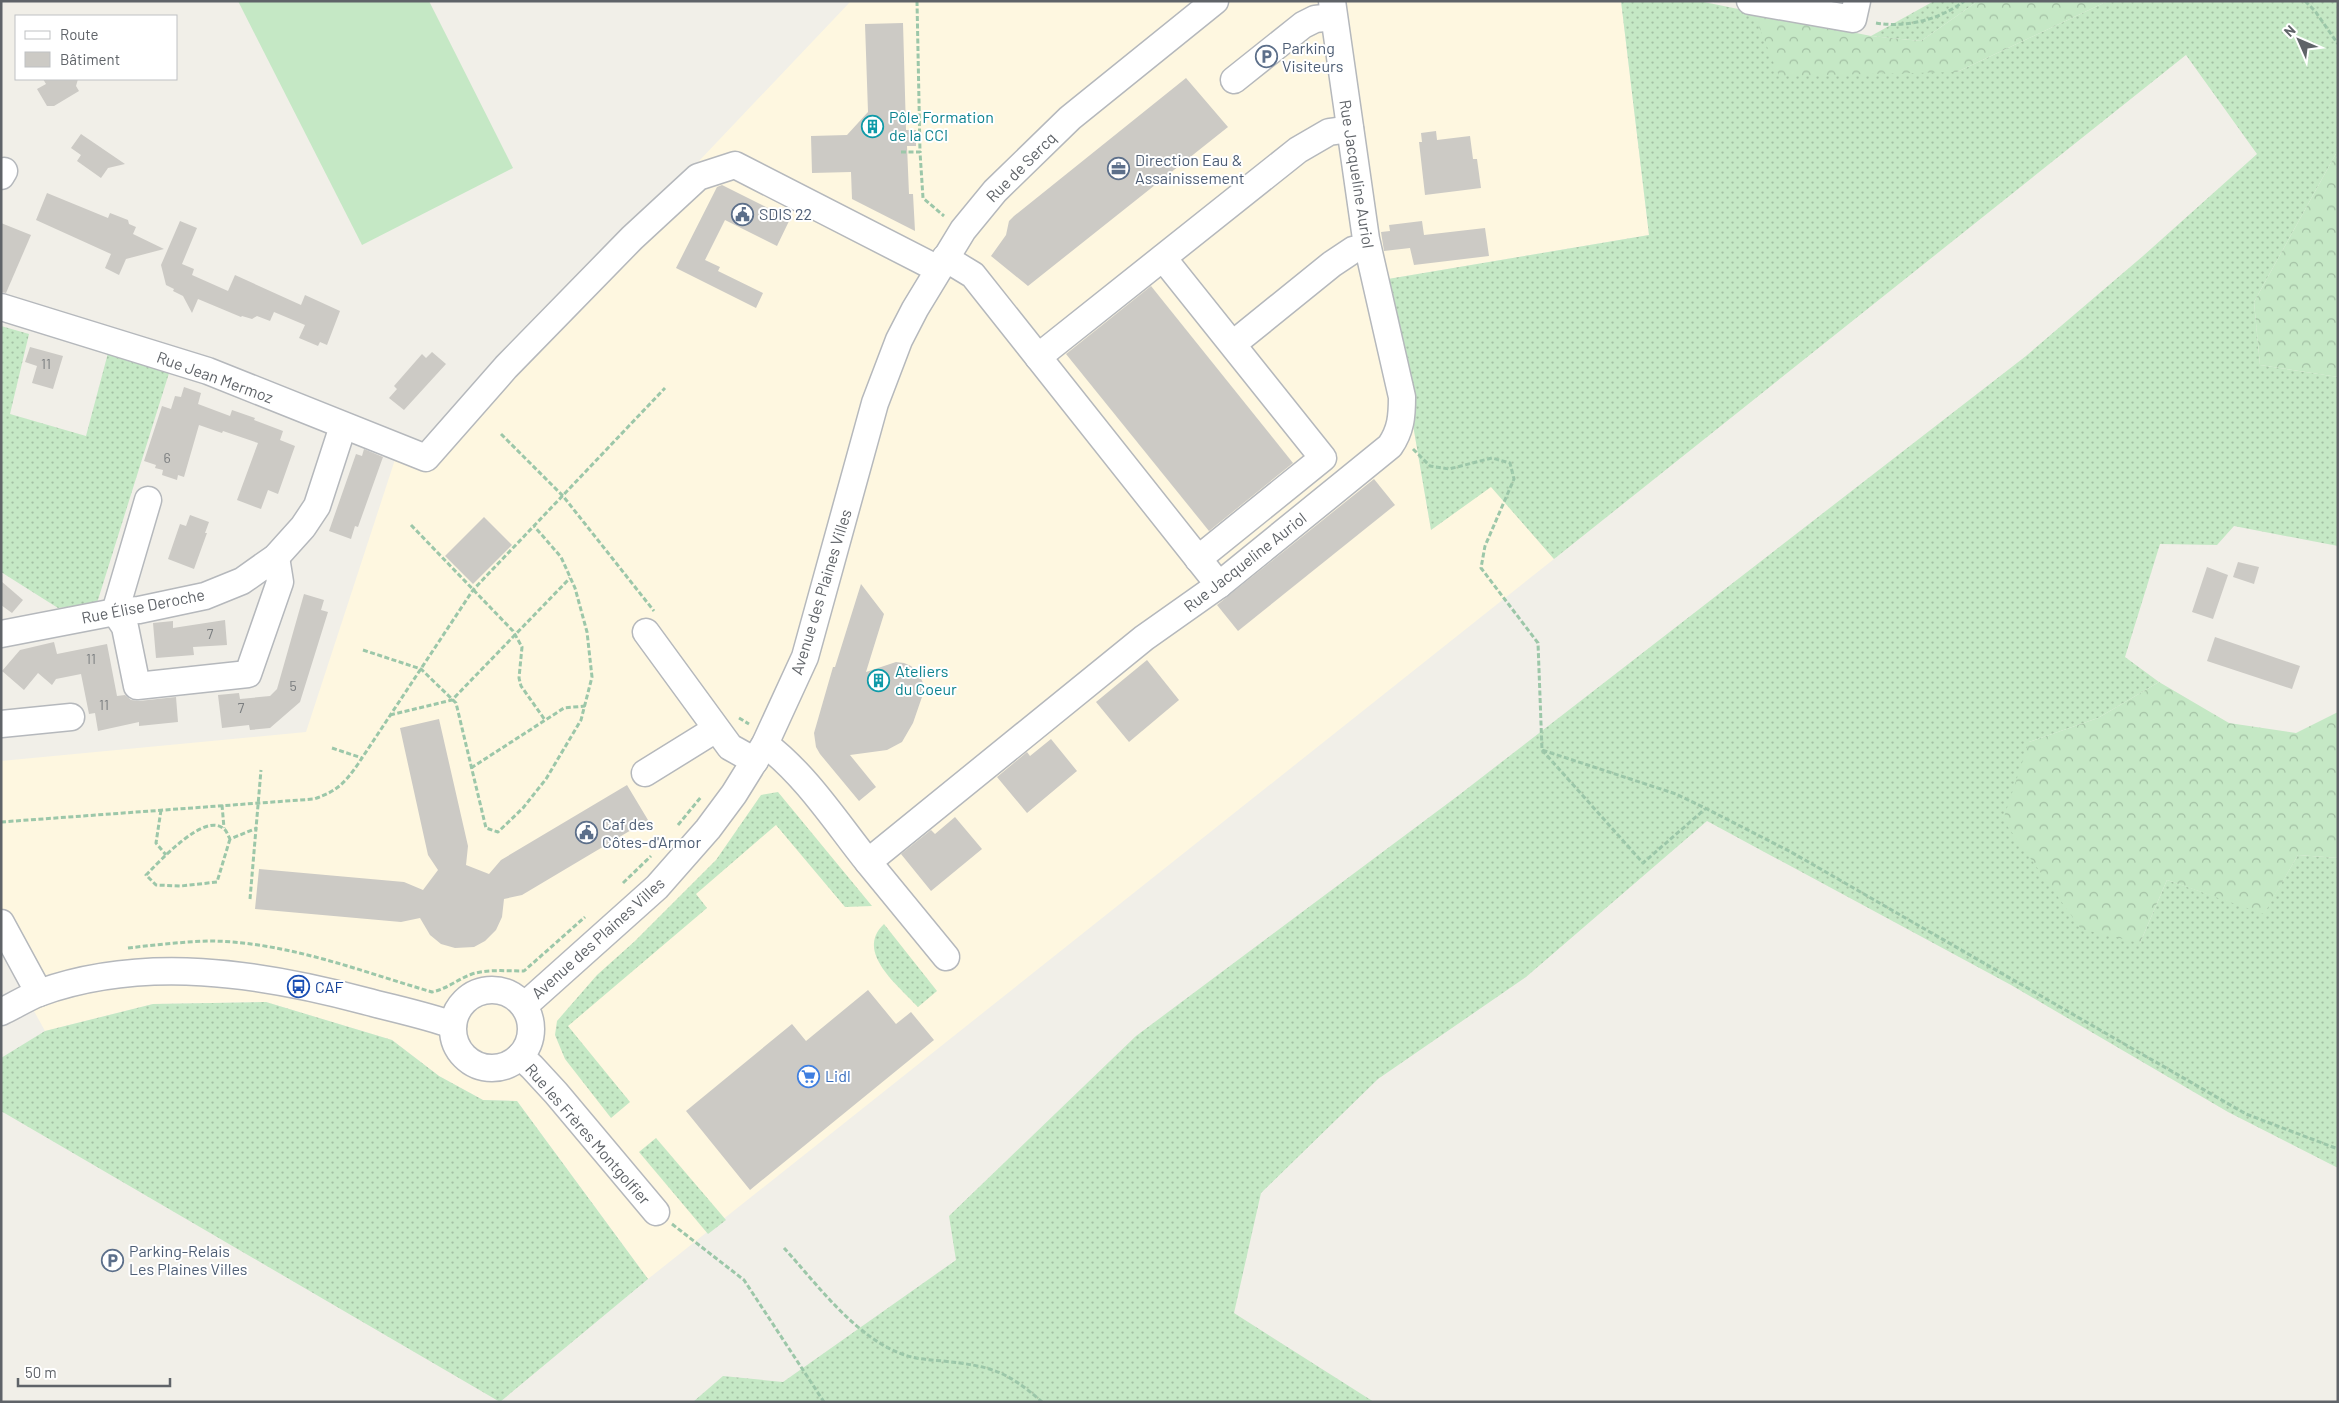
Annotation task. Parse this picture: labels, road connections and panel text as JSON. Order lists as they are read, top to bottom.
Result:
{
  "streets": {
    "street": [
      "Rue de Sercq",
      "Rue Jacqueline Auriol",
      "Rue Jean Mermoz",
      "Avenue des Plaines Villes",
      "Rue Élise Deroche",
      "Rue les Frères Montgolfier"
    ]
  },
  "crossings": [
    ["Rue de Sercq", "Rue Jean Mermoz"],
    ["Rue de Sercq", "Avenue des Plaines Villes"],
    ["Rue Jean Mermoz", "Rue Élise Deroche"],
    ["Avenue des Plaines Villes", "Rue les Frères Montgolfier"]
  ],
  "places": {
    "parking": ["Parking Visiteurs", "Parking-Relais Les Plaines Villes"],
    "building": ["Pôle Formation de la CCI", "Ateliers du Coeur"],
    "office": ["Direction Eau & Assainissement"],
    "public building": ["SDIS 22", "Caf des Côtes-d'Armor"],
    "bus stop": ["CAF"],
    "supermarket": ["Lidl"]
  },
  "house_numbers": [
    "11",
    "6",
    "7",
    "11",
    "5",
    "11",
    "7"
  ],
  "legend": ["Route", "Bâtiment"],
  "scale_bar": "50 m",
  "north": "top left"
}
